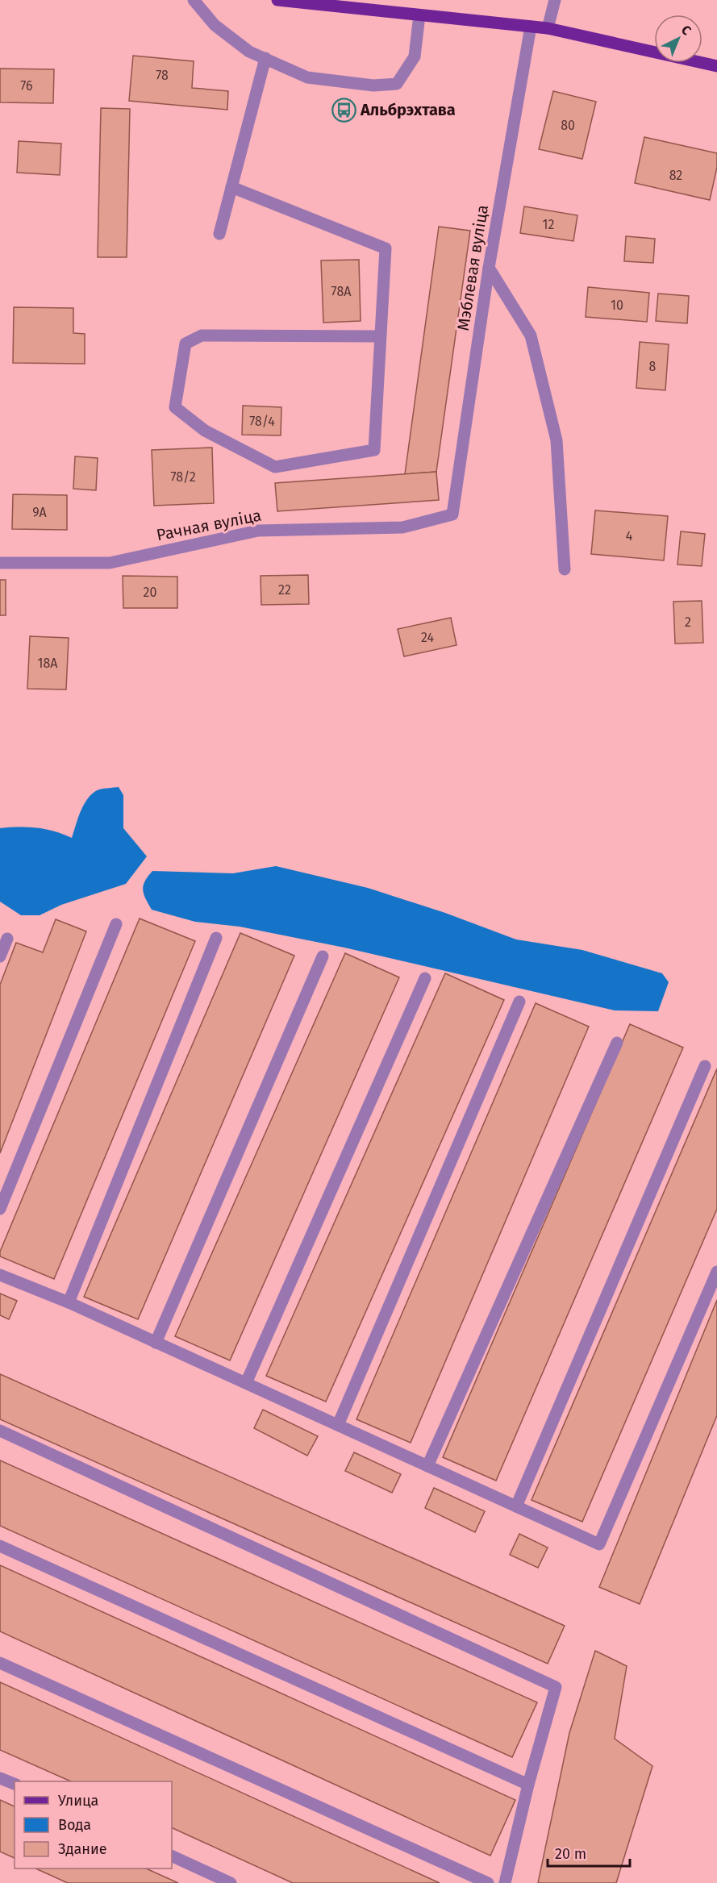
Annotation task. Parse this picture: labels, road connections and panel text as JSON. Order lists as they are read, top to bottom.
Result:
{
  "streets": {
    "street": ["Мэблевая вуліца", "Рачная вуліца"]
  },
  "crossings": [
    ["Мэблевая вуліца", "Рачная вуліца"]
  ],
  "places": {
    "bus stop": ["Альбрэхтава"]
  },
  "house_numbers": [
    "78",
    "76",
    "80",
    "82",
    "12",
    "78А",
    "10",
    "8",
    "78/4",
    "78/2",
    "9А",
    "4",
    "22",
    "20",
    "2",
    "24",
    "18А"
  ],
  "legend": ["Улица", "Вода", "Здание"],
  "scale_bar": "20 m",
  "north": "top right"
}
